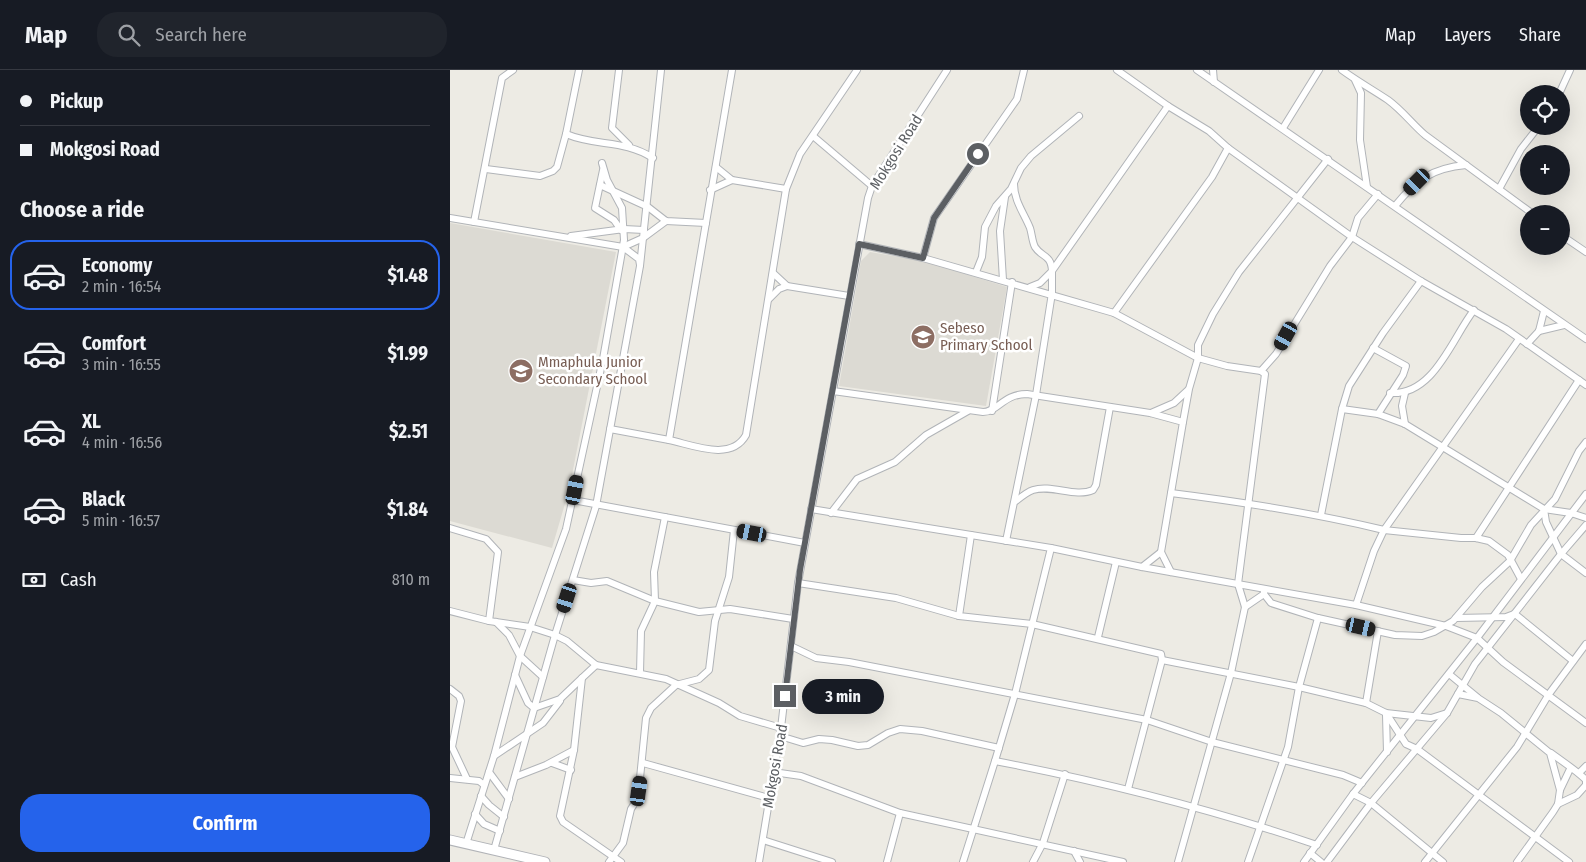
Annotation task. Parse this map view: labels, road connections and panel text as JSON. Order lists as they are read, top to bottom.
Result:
{
  "streets": {
    "street": ["Mokgosi Road"]
  },
  "places": {
    "school or university": ["Sebeso Primary School", "Mmaphula Junior Secondary School"]
  },
  "page": {
    "header": "Map",
    "search": "Search here",
    "nav": ["Map", "Layers", "Share"],
    "banner": ["Pickup", "Mokgosi Road"],
    "map_buttons": ["+", "−"],
    "heading": "Choose a ride",
    "list": [
      {
        "name": "Economy",
        "note": "2 min · 16:54",
        "value": "$1.48"
      },
      {
        "name": "Comfort",
        "note": "3 min · 16:55",
        "value": "$1.99"
      },
      {
        "name": "XL",
        "note": "4 min · 16:56",
        "value": "$2.51"
      },
      {
        "name": "Black",
        "note": "5 min · 16:57",
        "value": "$1.84"
      }
    ],
    "pay": ["Cash", "810 m"],
    "bubble": "3 min",
    "buttons": "Confirm"
  }
}
